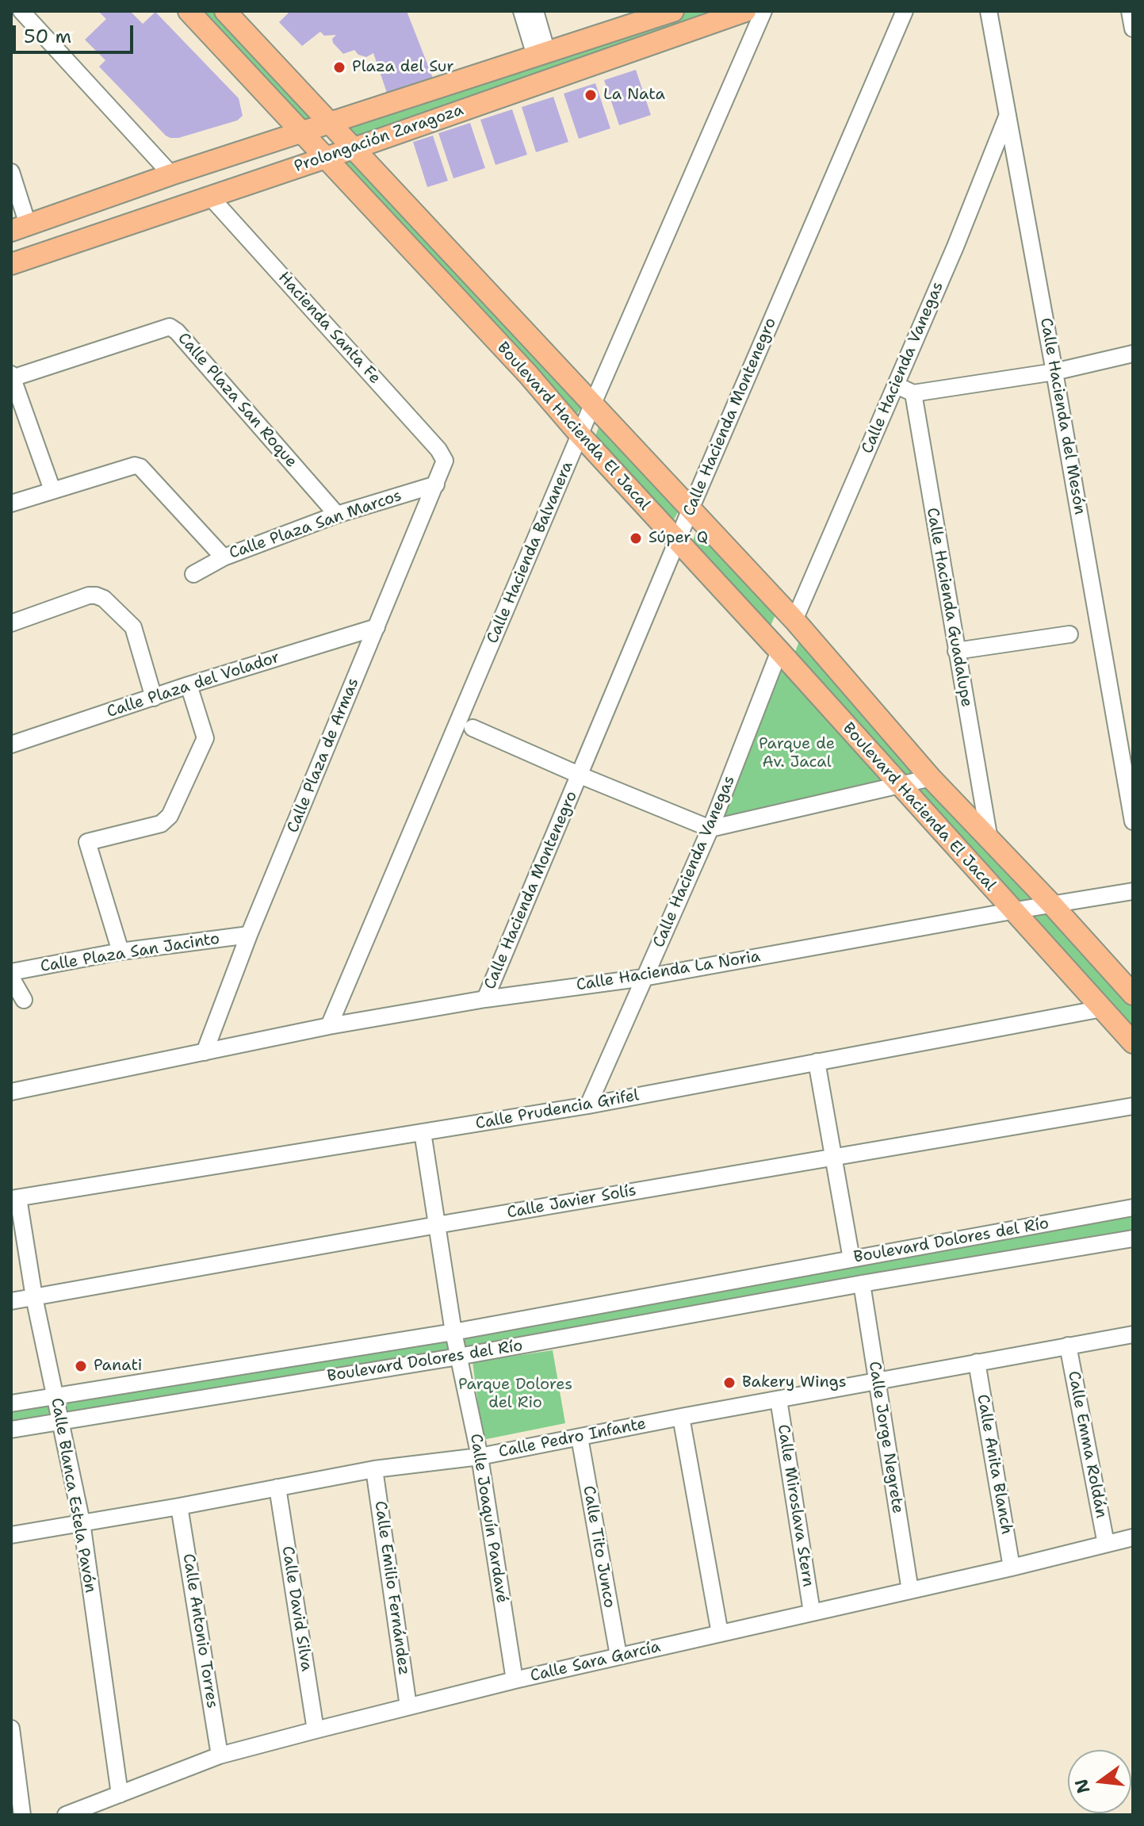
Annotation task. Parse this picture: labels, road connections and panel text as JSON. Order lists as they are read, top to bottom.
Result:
{
  "streets": {
    "main road": ["Prolongación Zaragoza", "Boulevard Hacienda El Jacal"],
    "street": [
      "Hacienda Santa Fe",
      "Calle Hacienda Vanegas",
      "Calle Plaza San Roque",
      "Calle Hacienda del Mesón",
      "Calle Hacienda Montenegro",
      "Calle Plaza San Marcos",
      "Calle Hacienda Balvanera",
      "Calle Hacienda Guadalupe",
      "Calle Plaza del Volador",
      "Calle Plaza de Armas",
      "Calle Plaza San Jacinto",
      "Calle Hacienda La Noria",
      "Calle Prudencia Grifel",
      "Calle Javier Solís",
      "Boulevard Dolores del Río",
      "Calle Jorge Negrete",
      "Calle Pedro Infante",
      "Calle Emma Roldán",
      "Calle Anita Blanch",
      "Calle Blanca Estela Pavón",
      "Calle Miroslava Stern",
      "Calle Joaquín Pardavé",
      "Calle Tito Junco",
      "Calle Emilio Fernández",
      "Calle David Silva",
      "Calle Antonio Torres",
      "Calle Sara García"
    ]
  },
  "crossings": [
    ["Prolongación Zaragoza", "Hacienda Santa Fe"],
    ["Prolongación Zaragoza", "Boulevard Hacienda El Jacal"],
    ["Hacienda Santa Fe", "Calle Plaza de Armas"],
    ["Calle Hacienda Vanegas", "Calle Hacienda del Mesón"],
    ["Calle Hacienda Vanegas", "Boulevard Hacienda El Jacal"],
    ["Calle Hacienda Vanegas", "Calle Hacienda La Noria"],
    ["Calle Hacienda Vanegas", "Calle Prudencia Grifel"],
    ["Calle Plaza San Roque", "Calle Plaza San Marcos"],
    ["Calle Hacienda Montenegro", "Boulevard Hacienda El Jacal"],
    ["Calle Hacienda Montenegro", "Calle Hacienda La Noria"],
    ["Boulevard Hacienda El Jacal", "Calle Hacienda Balvanera"],
    ["Boulevard Hacienda El Jacal", "Calle Hacienda Guadalupe"],
    ["Boulevard Hacienda El Jacal", "Calle Hacienda La Noria"],
    ["Boulevard Hacienda El Jacal", "Calle Prudencia Grifel"],
    ["Calle Plaza San Marcos", "Calle Plaza de Armas"],
    ["Calle Hacienda Balvanera", "Calle Hacienda La Noria"],
    ["Calle Plaza del Volador", "Calle Plaza de Armas"],
    ["Calle Plaza de Armas", "Calle Plaza San Jacinto"],
    ["Calle Plaza de Armas", "Calle Hacienda La Noria"],
    ["Calle Prudencia Grifel", "Calle Blanca Estela Pavón"],
    ["Calle Prudencia Grifel", "Calle Joaquín Pardavé"],
    ["Calle Javier Solís", "Calle Blanca Estela Pavón"],
    ["Calle Javier Solís", "Calle Joaquín Pardavé"],
    ["Boulevard Dolores del Río", "Calle Jorge Negrete"],
    ["Boulevard Dolores del Río", "Calle Blanca Estela Pavón"],
    ["Boulevard Dolores del Río", "Calle Joaquín Pardavé"],
    ["Calle Jorge Negrete", "Calle Pedro Infante"],
    ["Calle Jorge Negrete", "Calle Sara García"],
    ["Calle Pedro Infante", "Calle Emma Roldán"],
    ["Calle Pedro Infante", "Calle Anita Blanch"],
    ["Calle Pedro Infante", "Calle Blanca Estela Pavón"],
    ["Calle Pedro Infante", "Calle Miroslava Stern"],
    ["Calle Pedro Infante", "Calle Joaquín Pardavé"],
    ["Calle Pedro Infante", "Calle Tito Junco"],
    ["Calle Pedro Infante", "Calle Emilio Fernández"],
    ["Calle Pedro Infante", "Calle David Silva"],
    ["Calle Pedro Infante", "Calle Antonio Torres"],
    ["Calle Emma Roldán", "Calle Sara García"],
    ["Calle Anita Blanch", "Calle Sara García"],
    ["Calle Blanca Estela Pavón", "Calle Sara García"],
    ["Calle Miroslava Stern", "Calle Sara García"],
    ["Calle Joaquín Pardavé", "Calle Sara García"],
    ["Calle Tito Junco", "Calle Sara García"],
    ["Calle Emilio Fernández", "Calle Sara García"],
    ["Calle David Silva", "Calle Sara García"],
    ["Calle Antonio Torres", "Calle Sara García"]
  ],
  "parks": ["Parque de Av. Jacal", "Parque Dolores del Rio"],
  "places": [
    "Plaza del Sur",
    "La Nata",
    "Súper Q",
    "Panati",
    "Bakery Wings"
  ],
  "scale_bar": "50 m",
  "north": "left"
}
